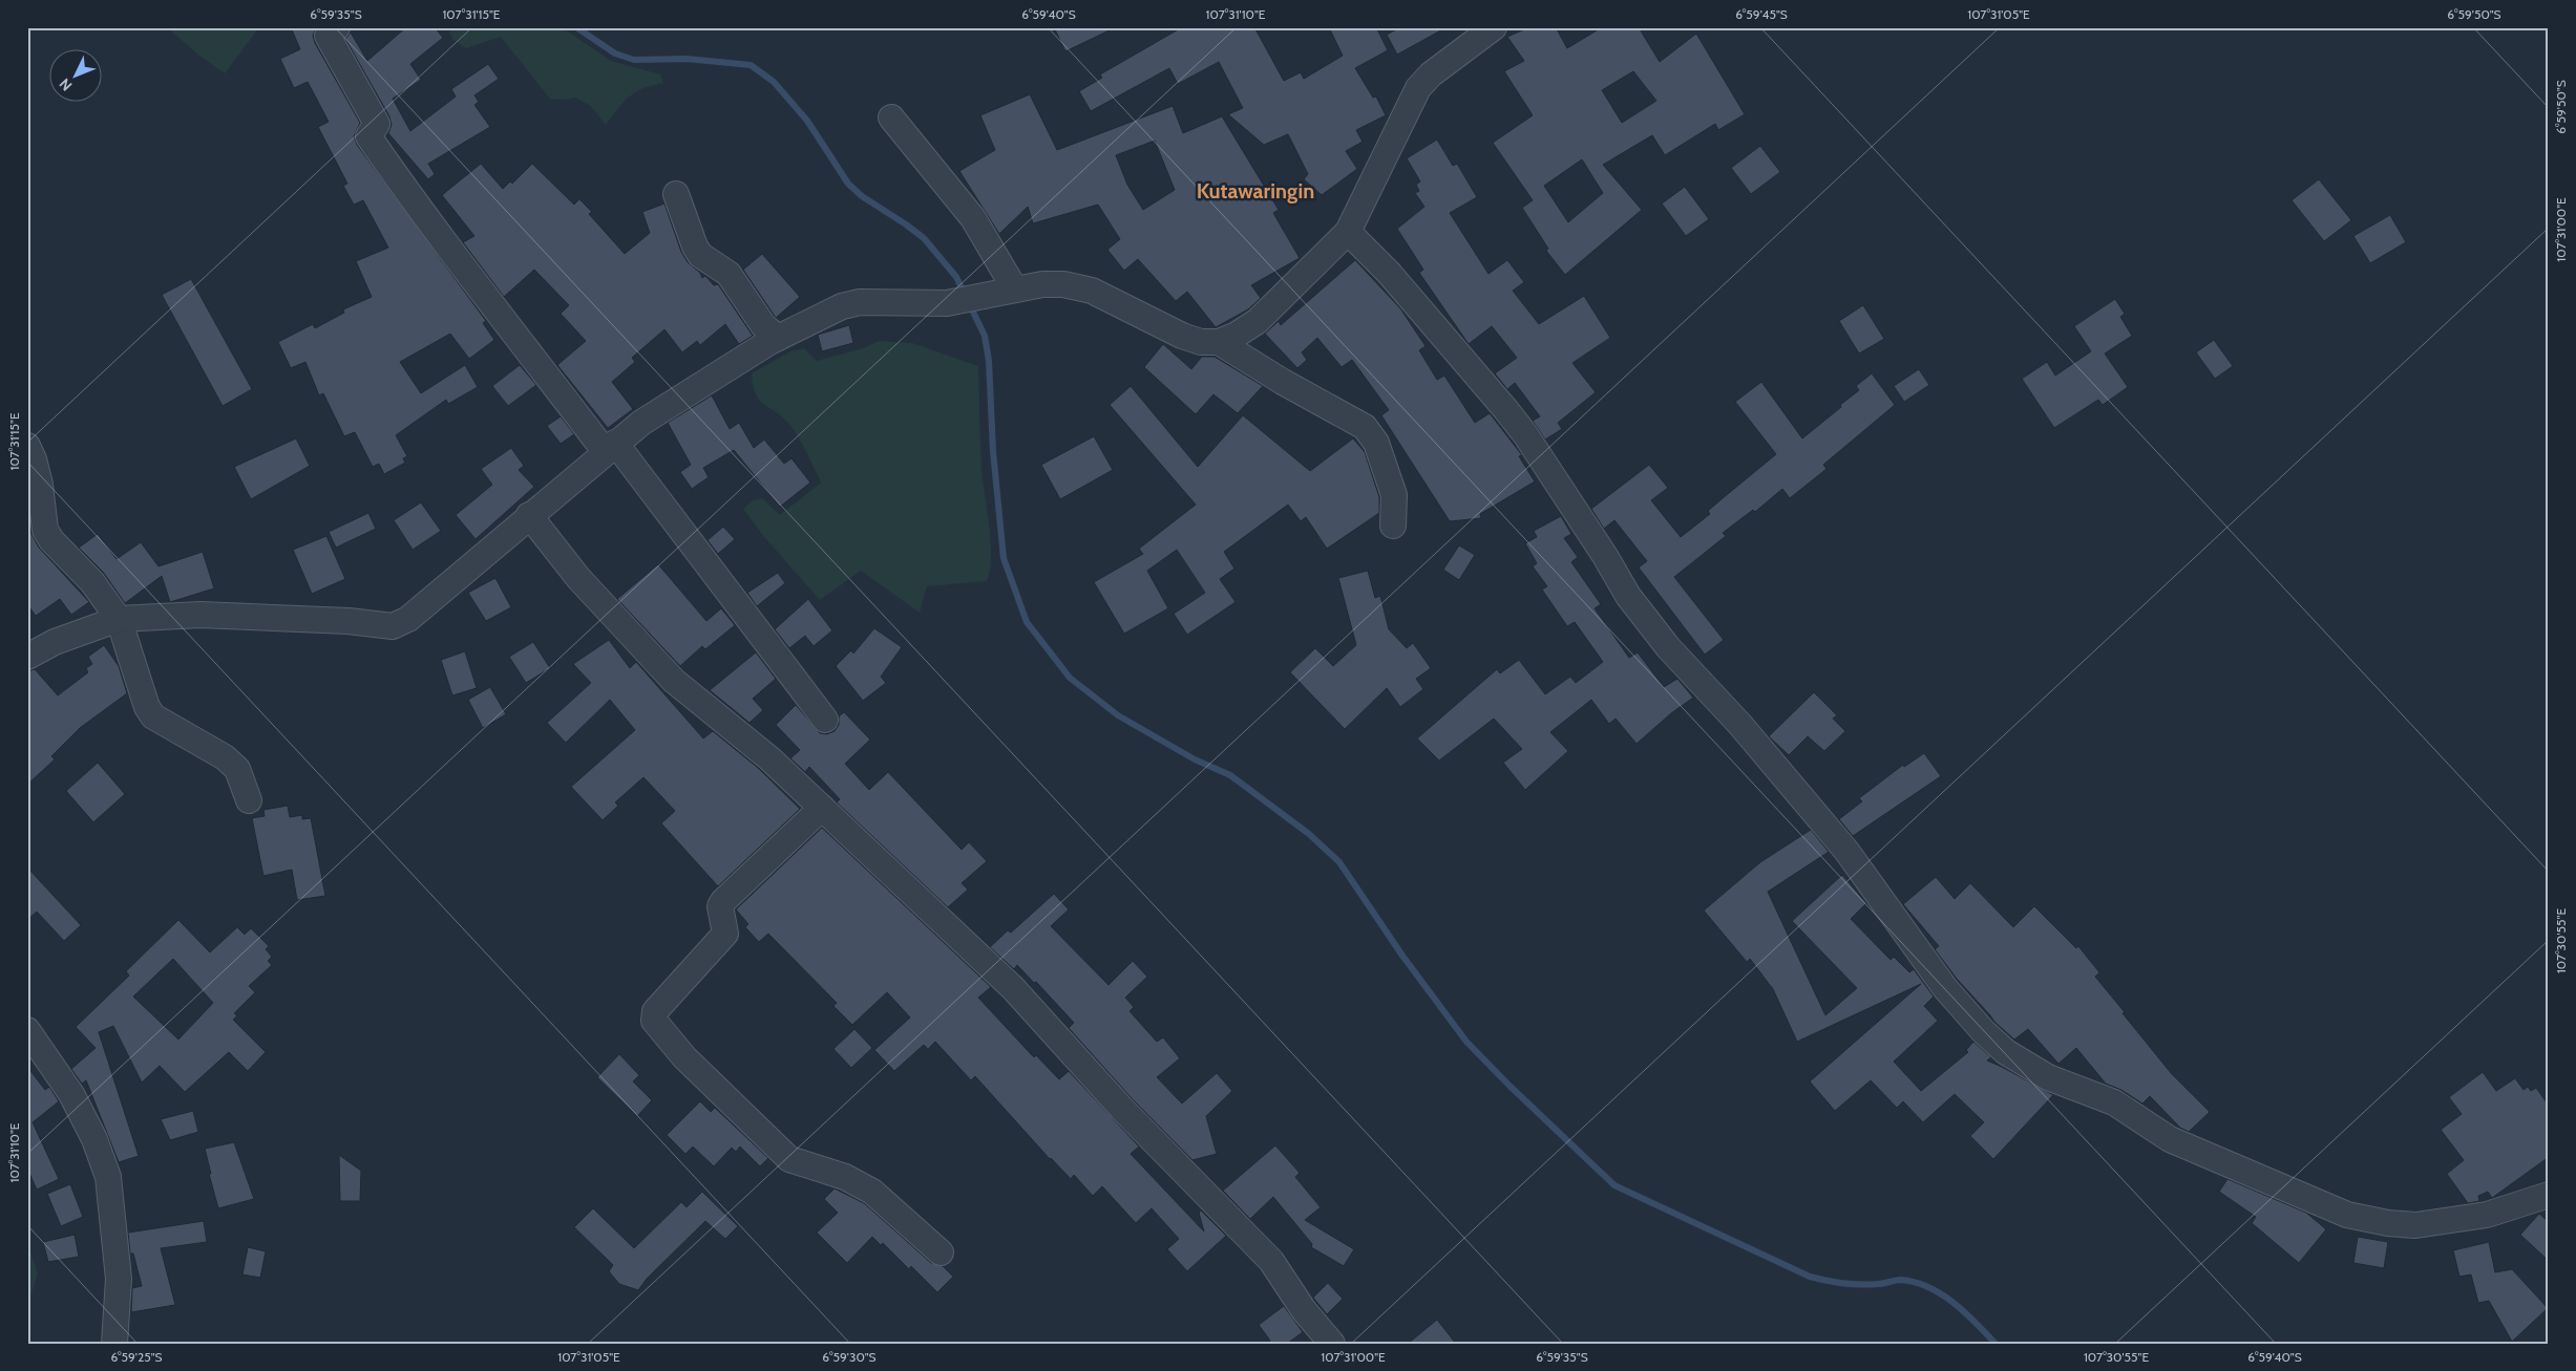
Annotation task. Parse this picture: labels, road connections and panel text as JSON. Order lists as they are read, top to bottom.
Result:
{
  "districts": ["Kutawaringin"],
  "north": "bottom left",
  "coordinates": [
    "6°59'35\"S",
    "107°31'15\"E",
    "6°59'40\"S",
    "107°31'10\"E",
    "6°59'45\"S",
    "107°31'05\"E",
    "6°59'50\"S",
    "107°31'00\"E",
    "107°30'55\"E",
    "6°59'25\"S",
    "6°59'30\"S"
  ]
}
